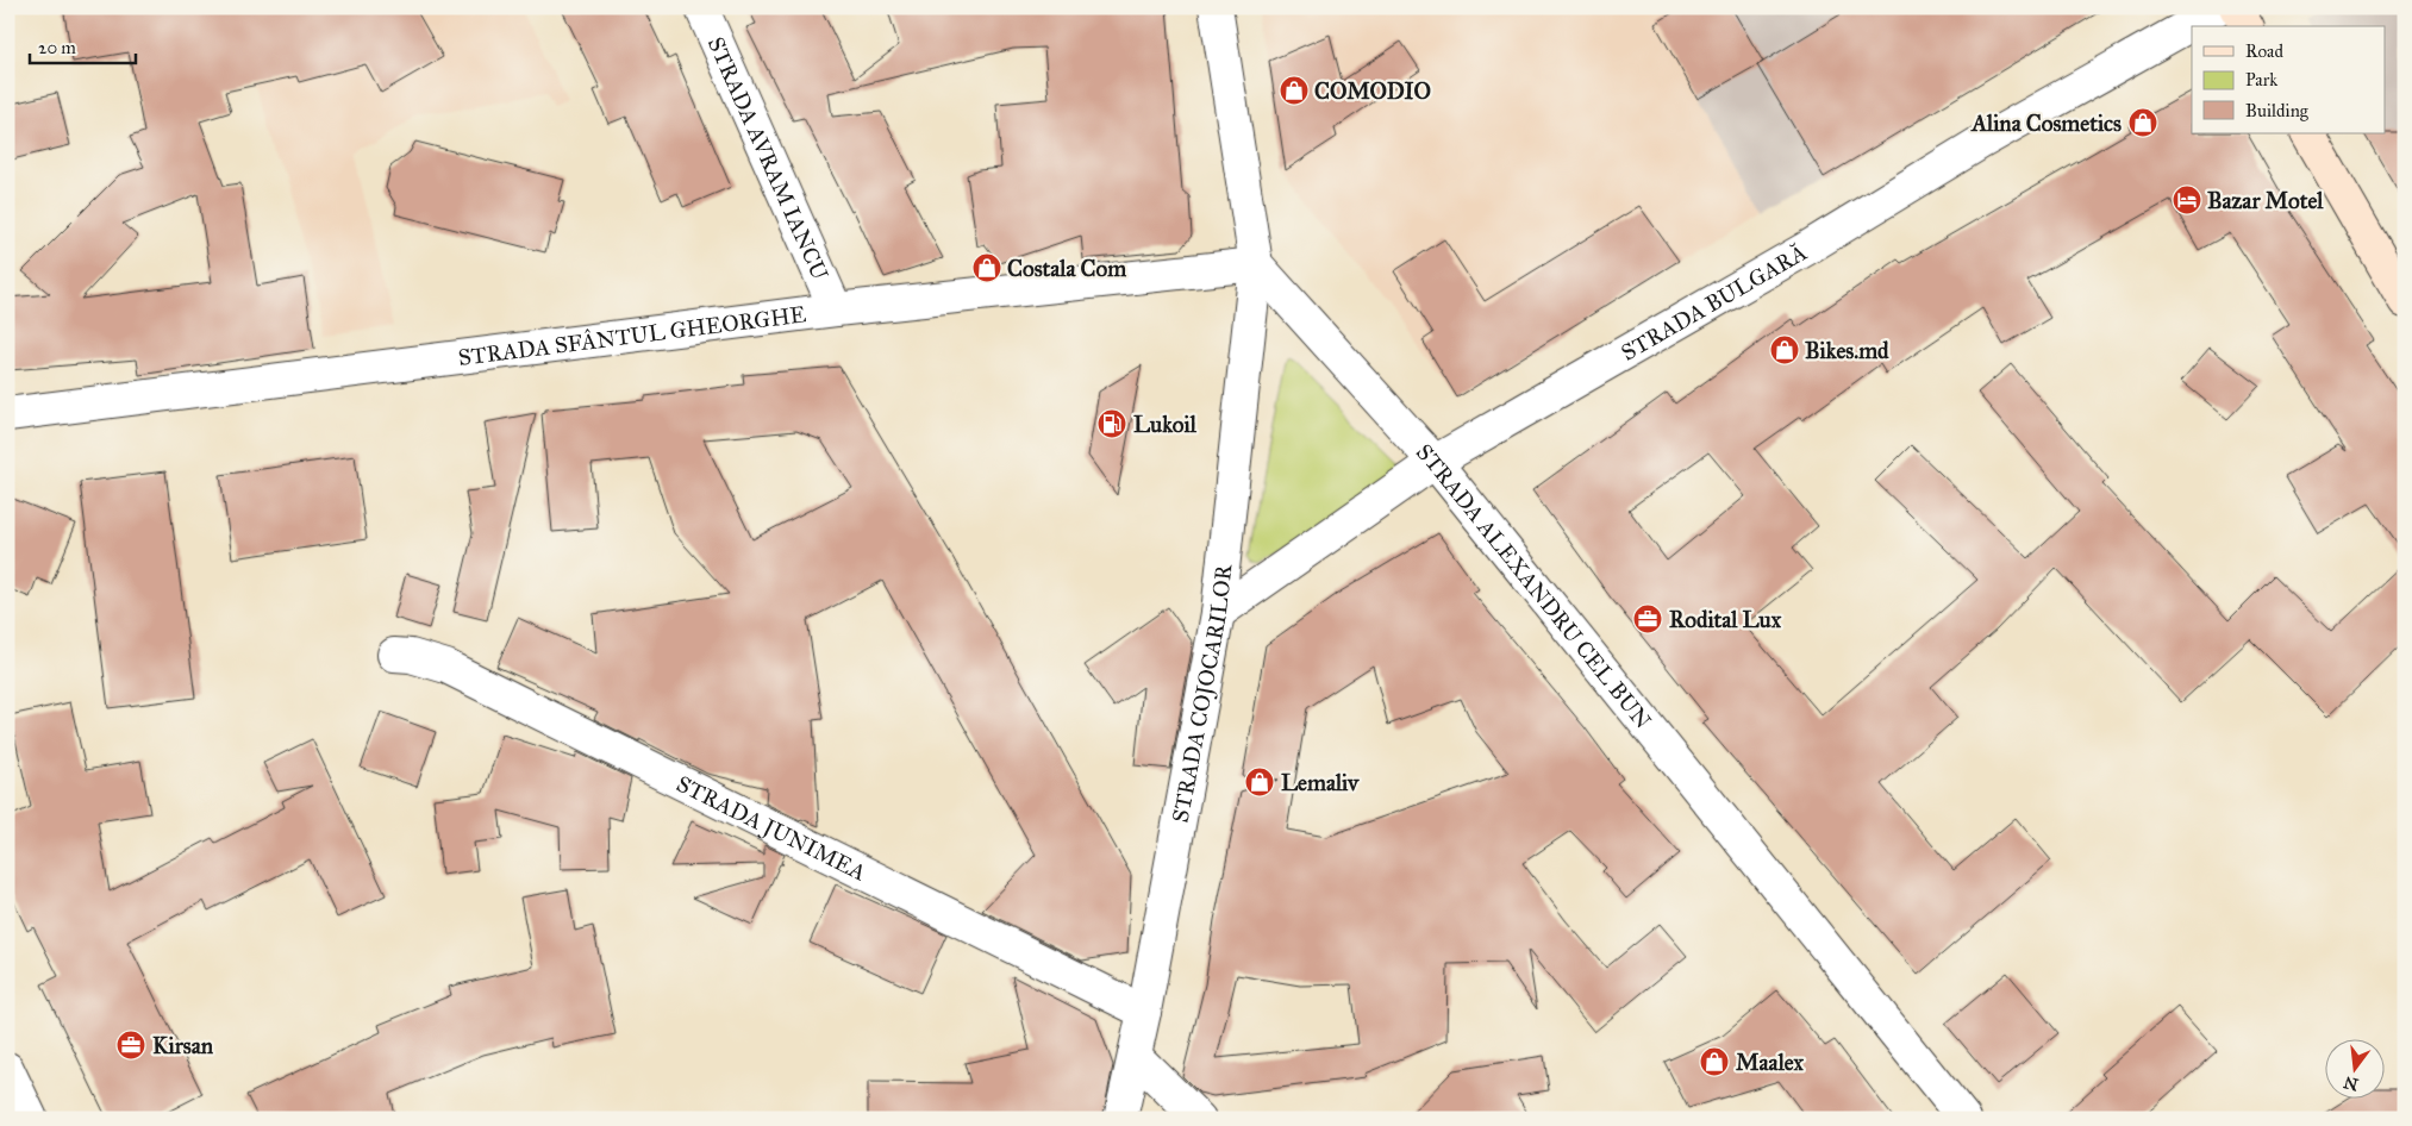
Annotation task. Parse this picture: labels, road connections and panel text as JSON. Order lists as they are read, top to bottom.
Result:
{
  "streets": {
    "street": [
      "STRADA AVRAM IANCU",
      "STRADA BULGARĂ",
      "STRADA SFÂNTUL GHEORGHE",
      "STRADA ALEXANDRU CEL BUN",
      "STRADA COJOCARILOR",
      "STRADA JUNIMEA"
    ]
  },
  "crossings": [
    ["STRADA AVRAM IANCU", "STRADA SFÂNTUL GHEORGHE"],
    ["STRADA BULGARĂ", "STRADA ALEXANDRU CEL BUN"],
    ["STRADA BULGARĂ", "STRADA COJOCARILOR"],
    ["STRADA SFÂNTUL GHEORGHE", "STRADA ALEXANDRU CEL BUN"],
    ["STRADA SFÂNTUL GHEORGHE", "STRADA COJOCARILOR"],
    ["STRADA ALEXANDRU CEL BUN", "STRADA COJOCARILOR"],
    ["STRADA COJOCARILOR", "STRADA JUNIMEA"]
  ],
  "places": {
    "shop": [
      "COMODIO",
      "Alina Cosmetics",
      "Costala Com",
      "Bikes.md",
      "Lemaliv",
      "Maalex"
    ],
    "hotel": ["Bazar Motel"],
    "fuel station": ["Lukoil"],
    "office": ["Rodital Lux", "Kirsan"]
  },
  "legend": ["Road", "Park", "Building"],
  "scale_bar": "20 m",
  "north": "bottom"
}
